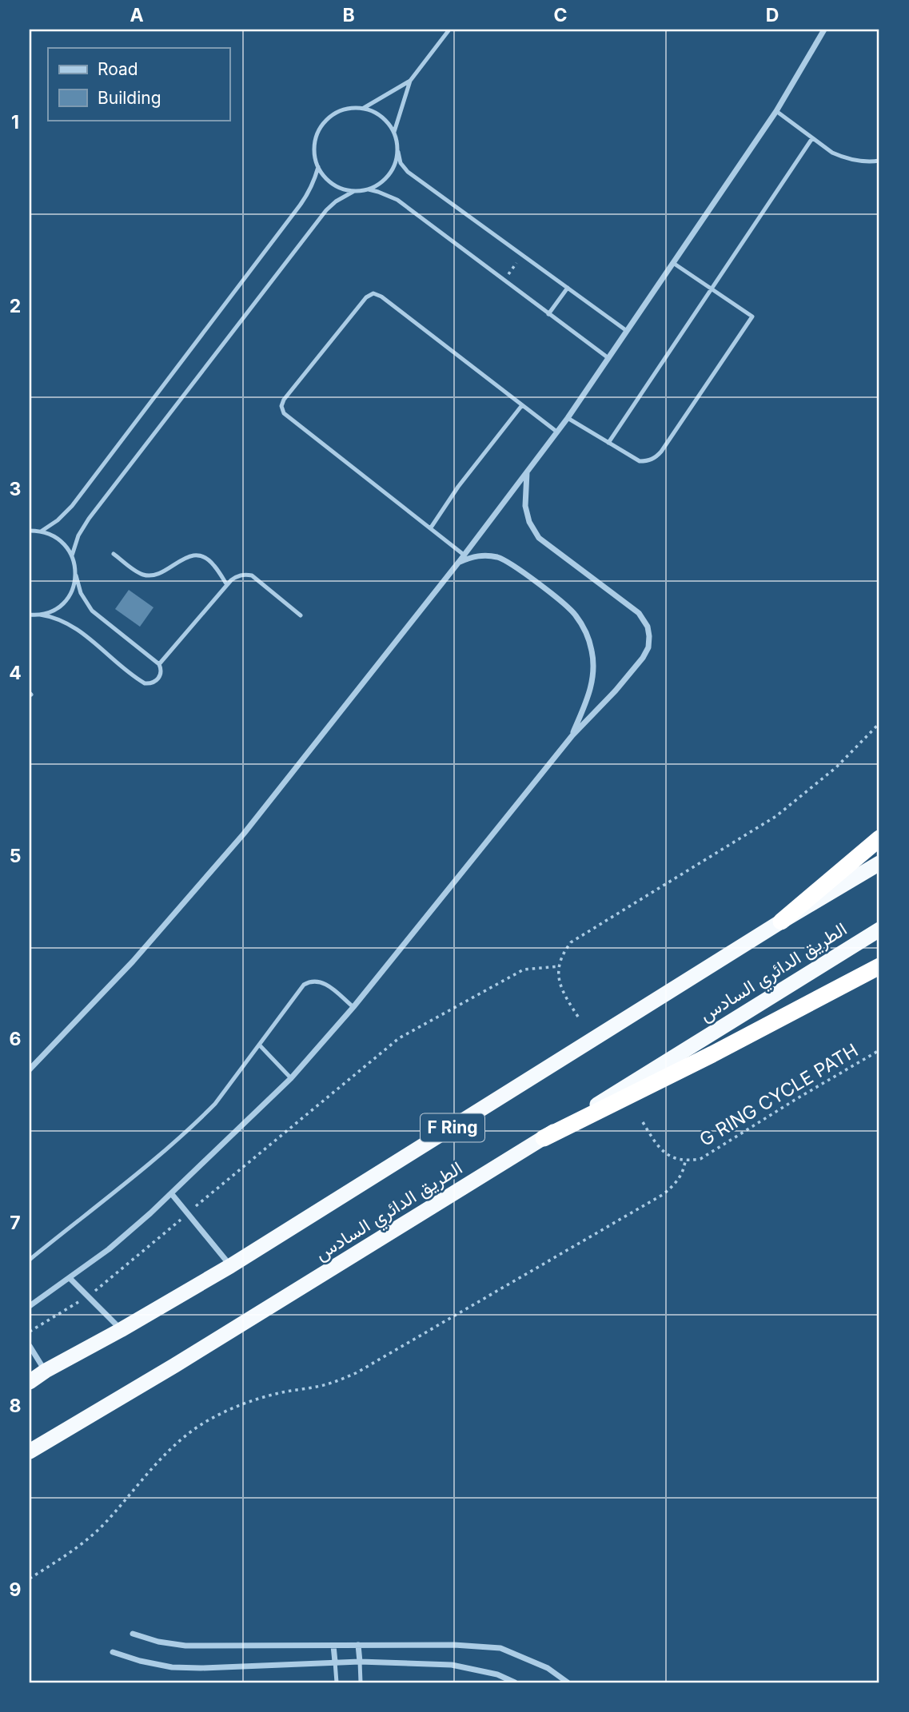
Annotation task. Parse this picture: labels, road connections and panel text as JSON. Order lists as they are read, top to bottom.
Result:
{
  "streets": {
    "highway": ["الطريق الدائري السادس", "F Ring"],
    "path": ["G RING CYCLE PATH"]
  },
  "legend": ["Road", "Building"],
  "grid": {
    "columns": [
      "A",
      "B",
      "C",
      "D"
    ],
    "rows": [
      "1",
      "2",
      "3",
      "4",
      "5",
      "6",
      "7",
      "8",
      "9"
    ]
  }
}
